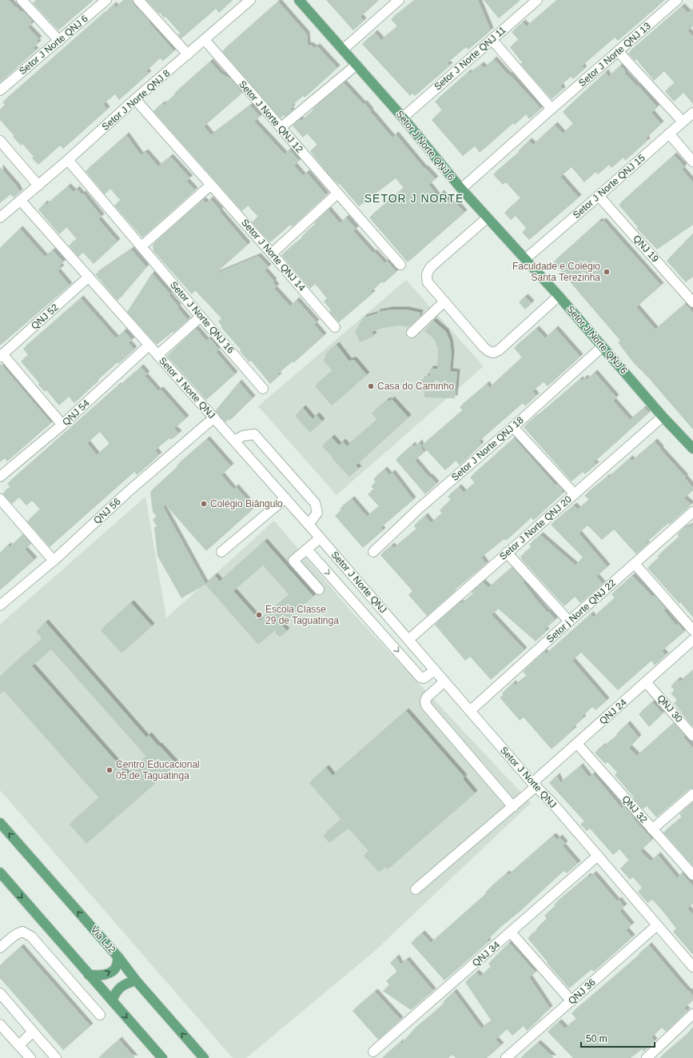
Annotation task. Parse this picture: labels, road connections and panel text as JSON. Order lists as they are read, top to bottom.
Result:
{
  "streets": {
    "main road": ["Setor J Norte QNJ 6", "Via LJ2"],
    "street": [
      "Setor J Norte QNJ 13",
      "Setor J Norte QNJ 11",
      "Setor J Norte QNJ 8",
      "Setor J Norte QNJ 12",
      "Setor J Norte QNJ 15",
      "QNJ 19",
      "Setor J Norte QNJ 14",
      "QNJ 52",
      "Setor J Norte QNJ 16",
      "Setor J Norte QNJ",
      "QNJ 54",
      "Setor J Norte QNJ 18",
      "QNJ 56",
      "Setor J Norte QNJ 20",
      "Setor j Norte QNJ 22",
      "QNJ 30",
      "QNJ 24",
      "QNJ 32",
      "QNJ 34",
      "QNJ 36"
    ]
  },
  "crossings": [
    ["Setor J Norte QNJ 6", "Setor J Norte QNJ 13"],
    ["Setor J Norte QNJ 6", "Setor J Norte QNJ 11"],
    ["Setor J Norte QNJ 6", "Setor J Norte QNJ 15"],
    ["Setor J Norte QNJ 6", "Setor J Norte QNJ 18"],
    ["Setor J Norte QNJ 6", "Setor J Norte QNJ 20"],
    ["Setor J Norte QNJ 8", "Setor J Norte QNJ 12"],
    ["Setor J Norte QNJ 8", "Setor J Norte QNJ 14"],
    ["Setor J Norte QNJ 8", "Setor J Norte QNJ 16"],
    ["Setor J Norte QNJ 8", "Setor J Norte QNJ"],
    ["Setor J Norte QNJ 15", "QNJ 19"],
    ["QNJ 52", "Setor J Norte QNJ"],
    ["Setor J Norte QNJ", "QNJ 54"],
    ["Setor J Norte QNJ", "QNJ 56"],
    ["Setor J Norte QNJ", "Setor J Norte QNJ 20"],
    ["Setor J Norte QNJ", "Setor j Norte QNJ 22"],
    ["Setor J Norte QNJ", "QNJ 24"],
    ["Setor J Norte QNJ", "QNJ 34"],
    ["Setor J Norte QNJ", "QNJ 36"],
    ["QNJ 30", "QNJ 24"],
    ["QNJ 24", "QNJ 32"]
  ],
  "districts": ["SETOR J NORTE"],
  "places": [
    "Faculdade e Colégio Santa Terezinha",
    "Casa do Caminho",
    "Colégio Biângulo",
    "Escola Classe 29 de Taguatinga",
    "Centro Educacional 05 de Taguatinga"
  ],
  "scale_bar": "50 m"
}
